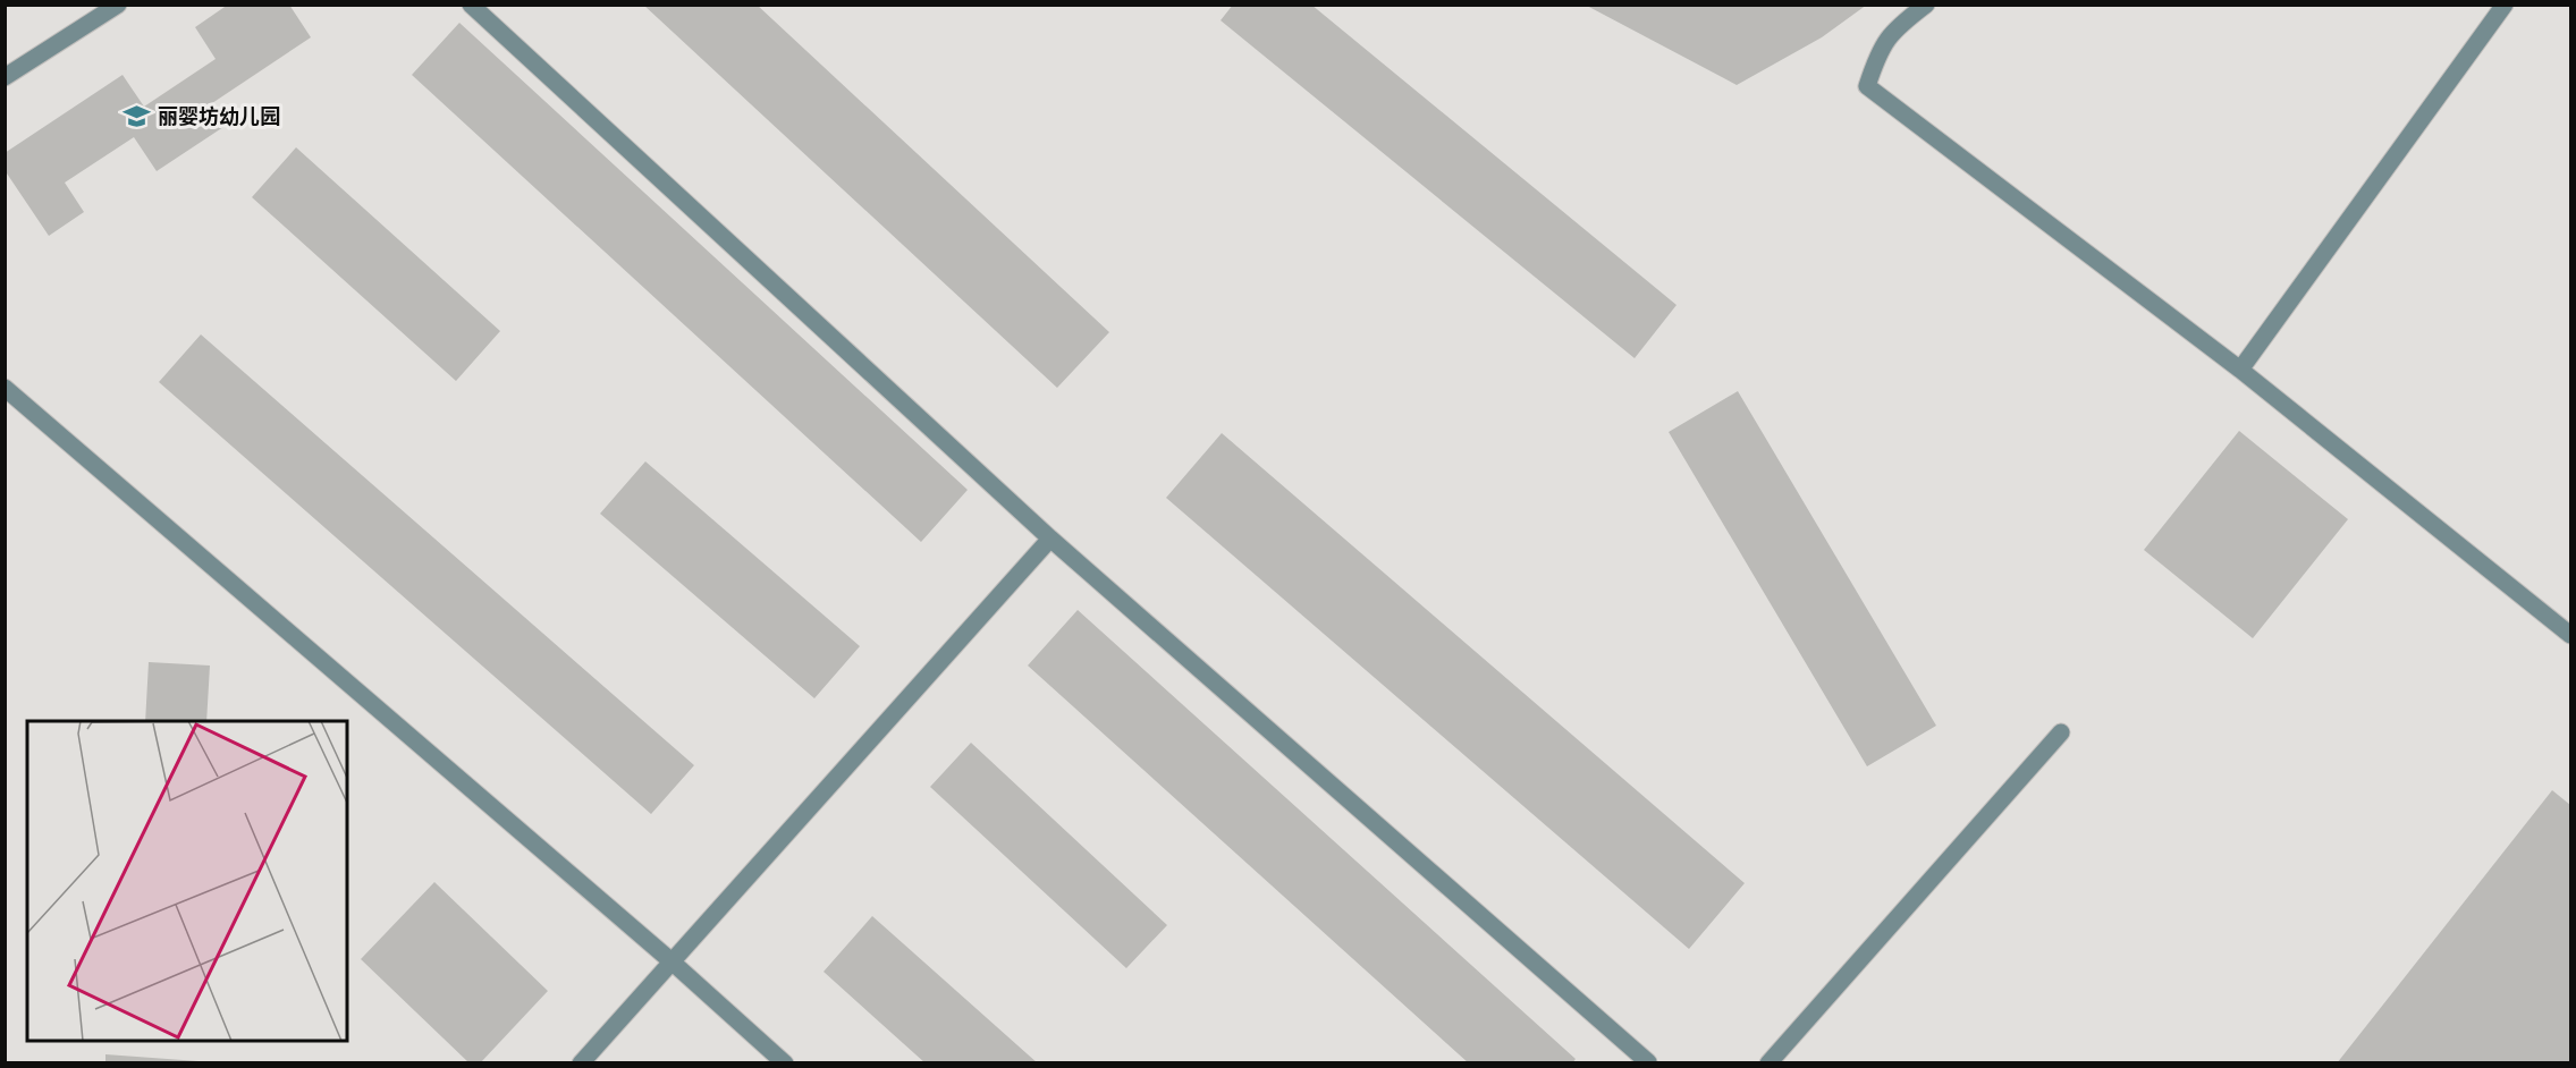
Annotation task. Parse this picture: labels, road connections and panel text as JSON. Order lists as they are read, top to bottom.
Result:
{
  "places": {
    "school or university": ["丽婴坊幼儿园"]
  }
}
